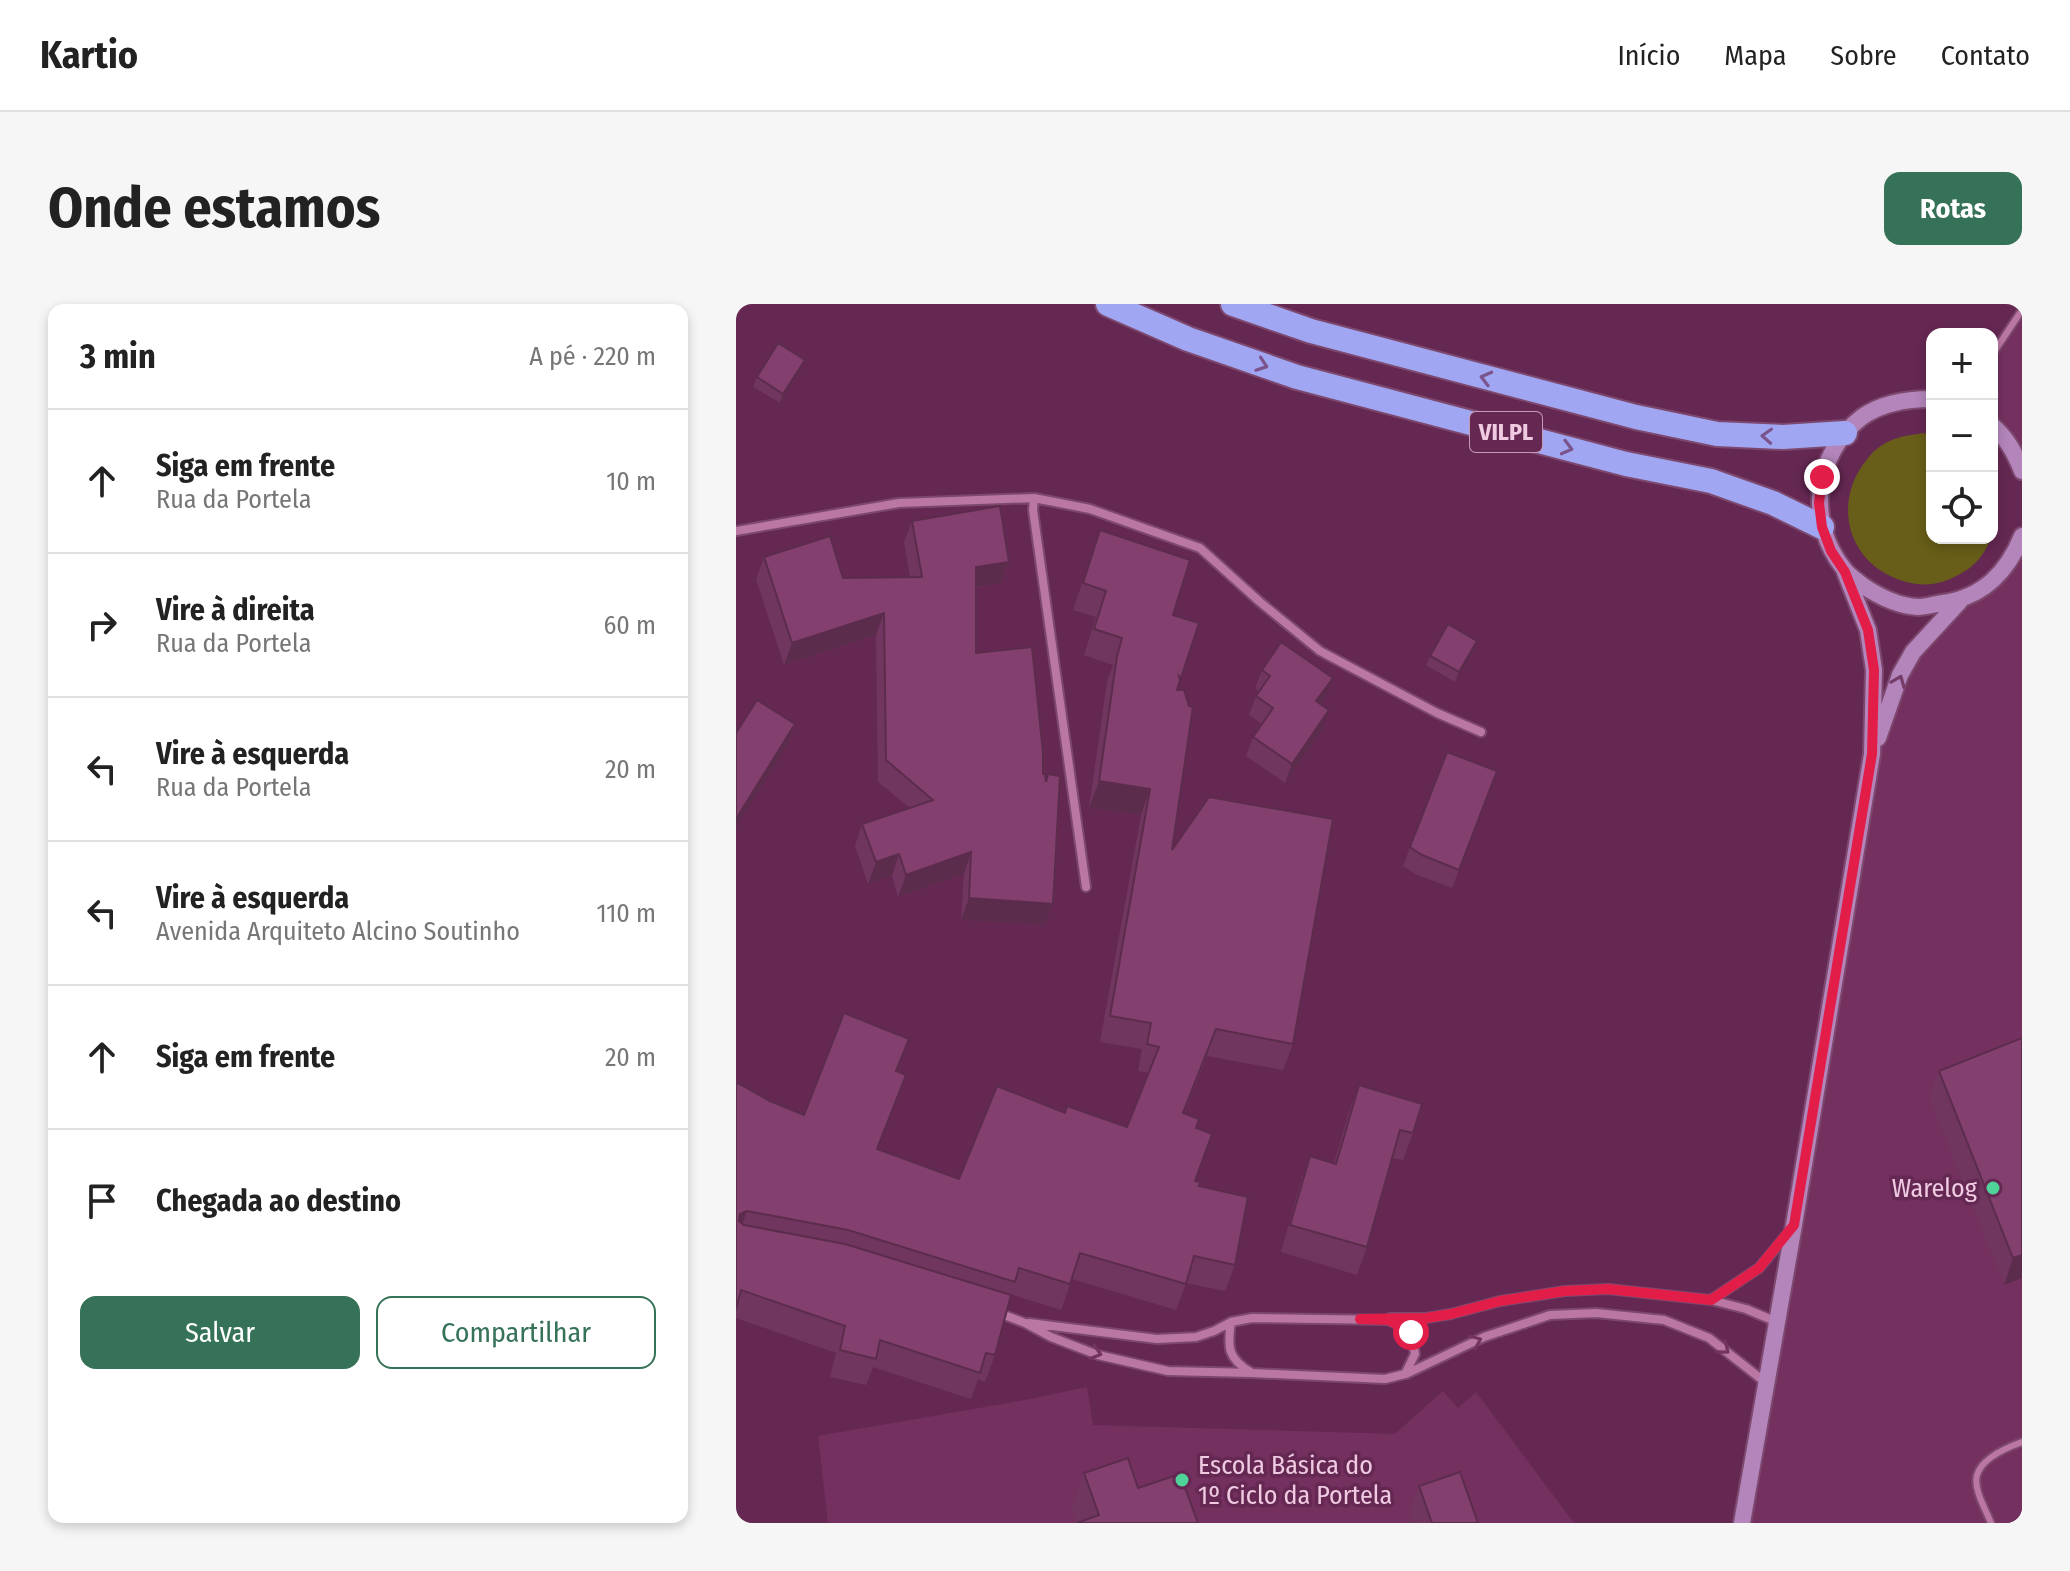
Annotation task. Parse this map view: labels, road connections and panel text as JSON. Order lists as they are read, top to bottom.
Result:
{
  "streets": {
    "highway": ["VILPL"]
  },
  "places": ["Warelog", "Escola Básica do 1º Ciclo da Portela"],
  "page": {
    "header": "Kartio",
    "nav": [
      "Início",
      "Mapa",
      "Sobre",
      "Contato"
    ],
    "buttons": [
      "Rotas",
      ["Salvar", "Compartilhar"]
    ],
    "title": "Onde estamos",
    "heading": ["3 min", "A pé · 220 m"],
    "map_buttons": ["+", "−"],
    "list": [
      ["Siga em frente", "Rua da Portela", "10 m"],
      ["Vire à direita", "Rua da Portela", "60 m"],
      ["Vire à esquerda", "Rua da Portela", "20 m"],
      ["Vire à esquerda", "Avenida Arquiteto Alcino Soutinho", "110 m"],
      ["Siga em frente", "20 m"],
      "Chegada ao destino"
    ]
  }
}
